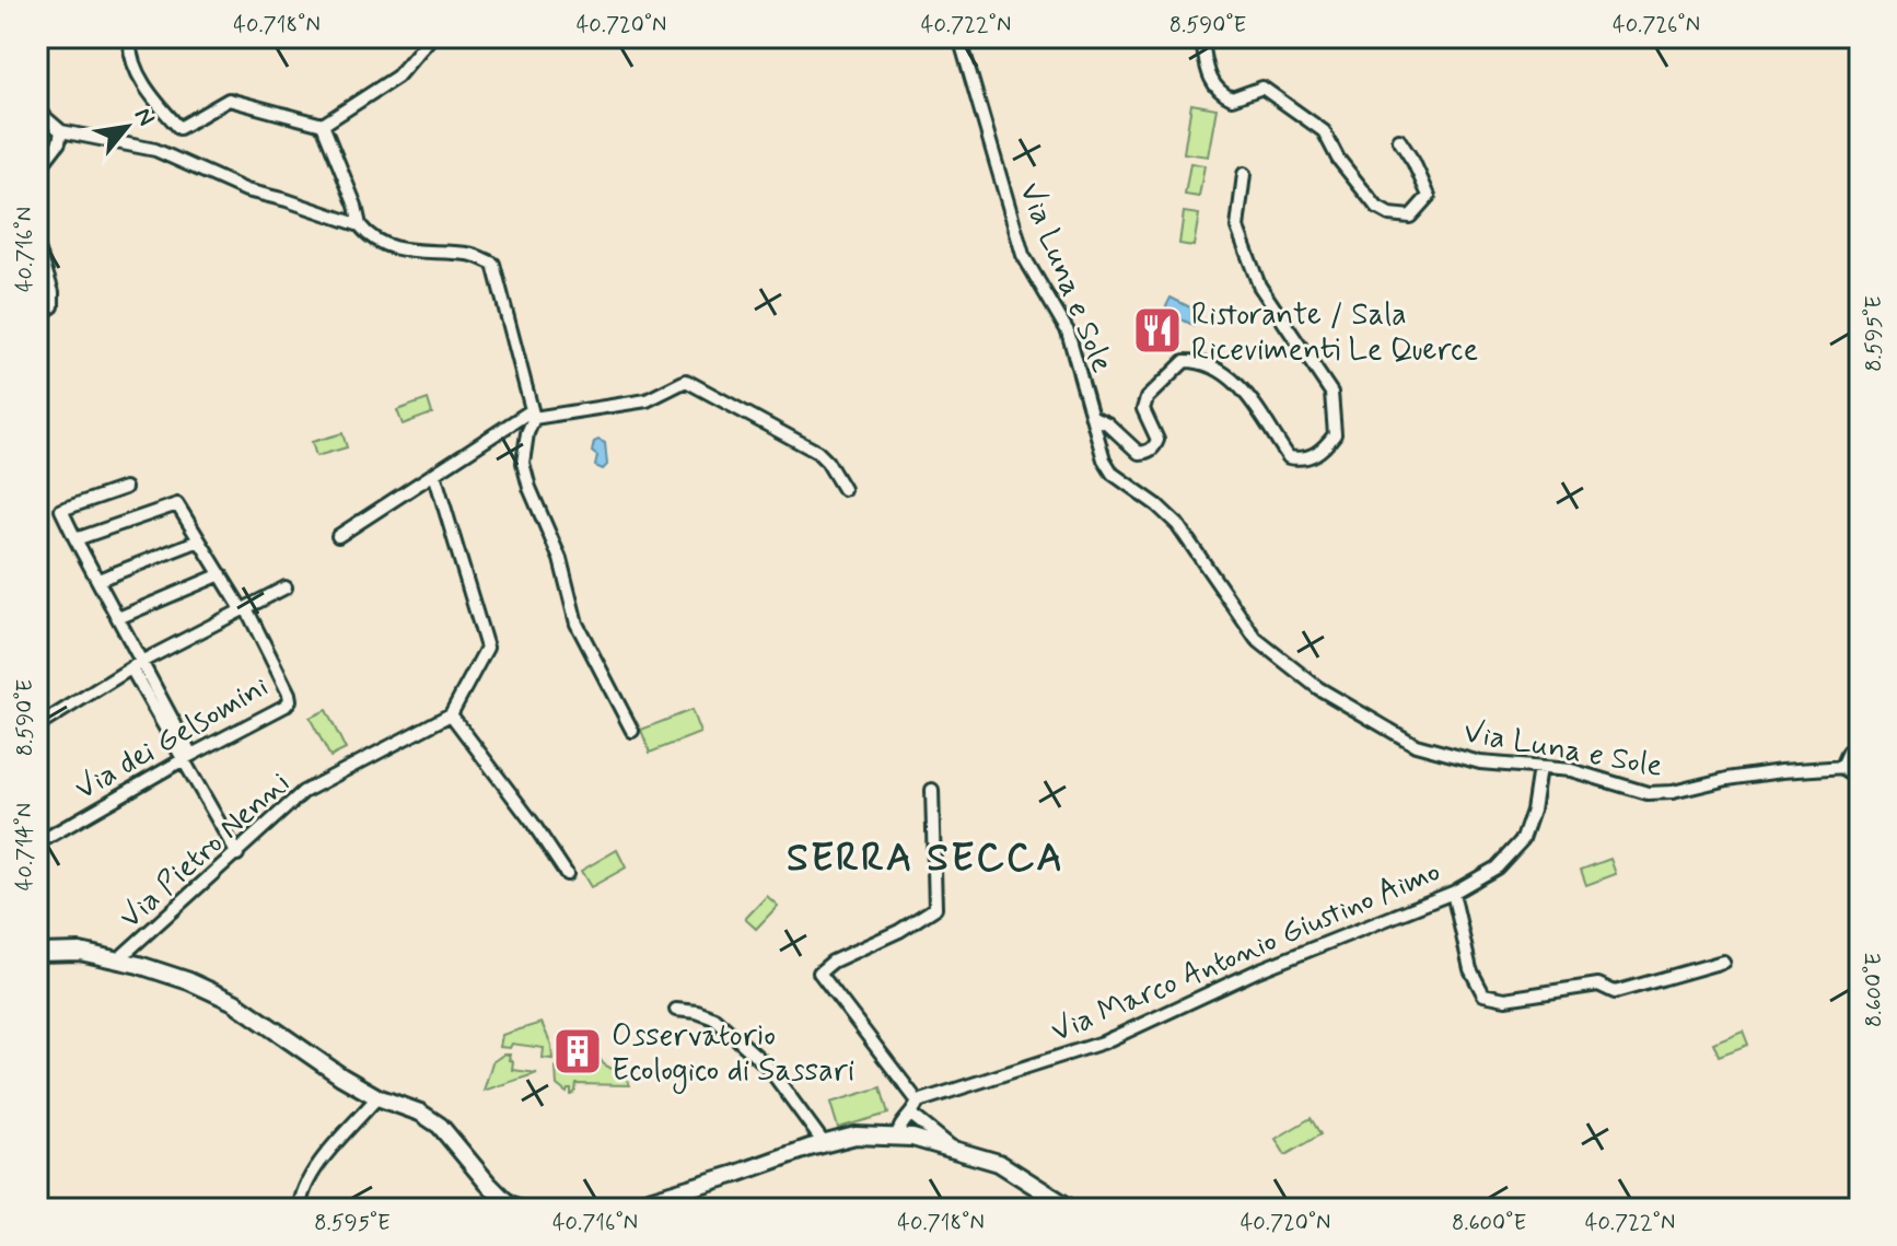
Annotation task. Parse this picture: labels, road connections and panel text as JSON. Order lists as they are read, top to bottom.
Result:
{
  "streets": {
    "street": [
      "Via Luna e Sole",
      "Via dei Gelsomini",
      "Via Pietro Nenni",
      "Via Marco Antonio Giustino Aimo"
    ]
  },
  "crossings": [
    ["Via Luna e Sole", "Via Marco Antonio Giustino Aimo"]
  ],
  "districts": ["SERRA SECCA"],
  "places": {
    "restaurant": ["Ristorante / Sala Ricevimenti Le Querce"],
    "building": ["Osservatorio Ecologico di Sassari"]
  },
  "north": "top right",
  "coordinates": [
    "40.718°N",
    "40.720°N",
    "40.722°N",
    "8.590°E",
    "40.726°N",
    "40.716°N",
    "8.595°E",
    "40.714°N",
    "8.600°E"
  ]
}
